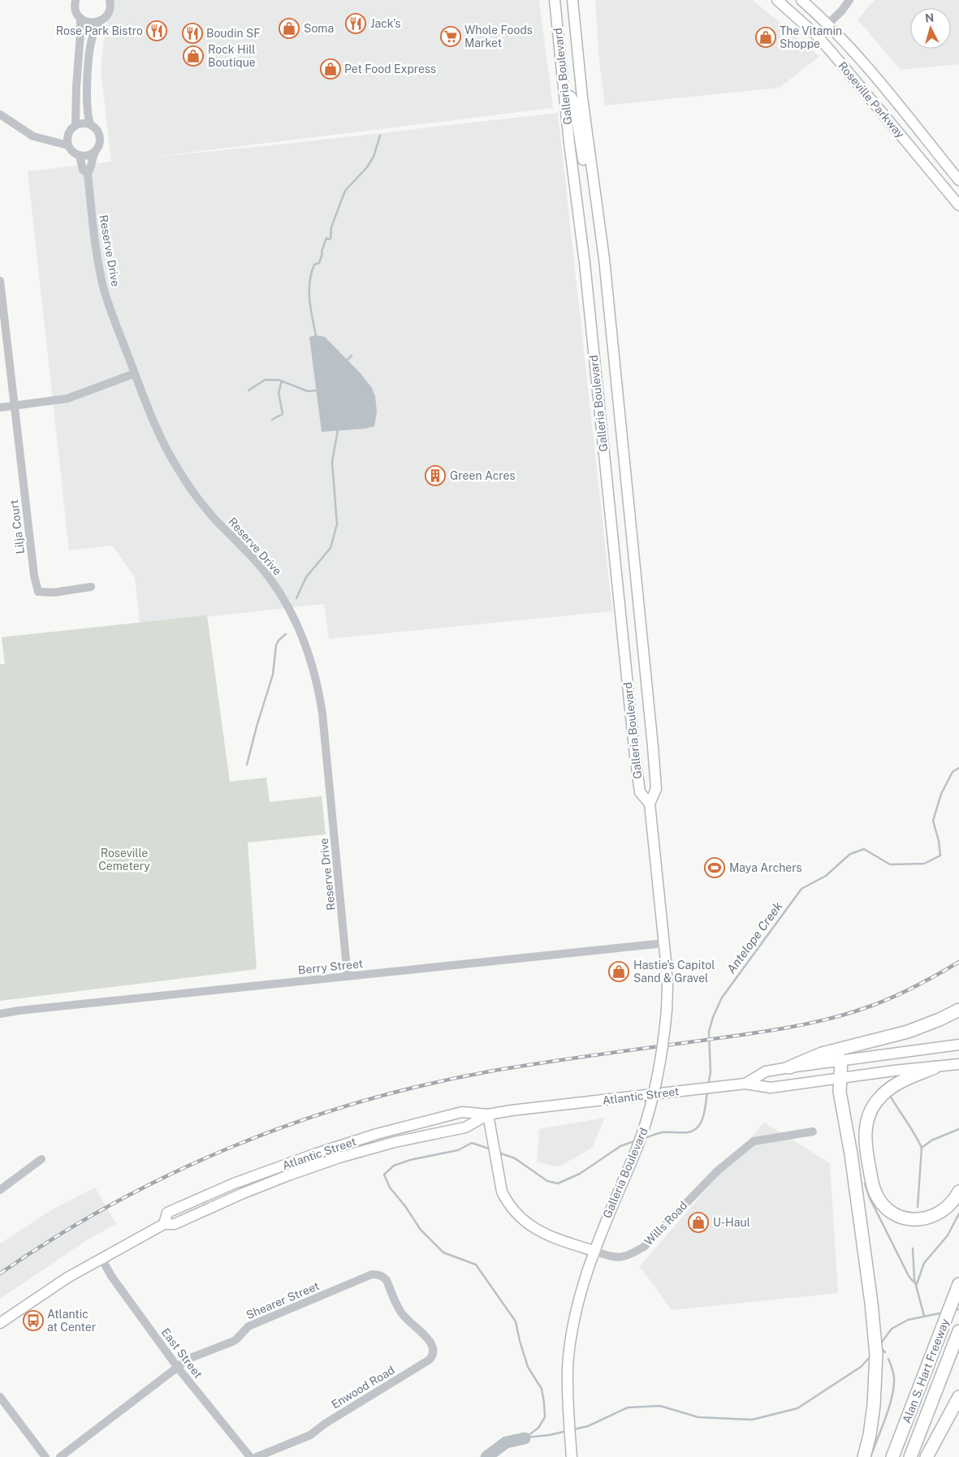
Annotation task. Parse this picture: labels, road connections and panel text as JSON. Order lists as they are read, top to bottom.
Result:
{
  "streets": {
    "highway": ["Alan S. Hart Freeway"],
    "main road": [
      "Galleria Boulevard",
      "Roseville Parkway",
      "Atlantic Street",
      "Wills Road"
    ],
    "street": [
      "Reserve Drive",
      "Lilja Court",
      "Berry Street",
      "Shearer Street",
      "East Street",
      "Enwood Road"
    ]
  },
  "crossings": [
    ["Galleria Boulevard", "Berry Street"],
    ["Galleria Boulevard", "Wills Road"],
    ["Reserve Drive", "Berry Street"],
    ["Atlantic Street", "Wills Road"],
    ["Atlantic Street", "East Street"],
    ["Shearer Street", "East Street"],
    ["Shearer Street", "Enwood Road"]
  ],
  "water": ["Antelope Creek"],
  "parks": ["Roseville Cemetery"],
  "places": {
    "restaurant": ["Jack's", "Rose Park Bistro", "Boudin SF"],
    "shop": [
      "Soma",
      "The Vitamin Shoppe",
      "Rock Hill Boutique",
      "Pet Food Express",
      "Hastie's Capitol Sand & Gravel",
      "U-Haul"
    ],
    "supermarket": ["Whole Foods Market"],
    "building": ["Green Acres"],
    "sports": ["Maya Archers"],
    "bus stop": ["Atlantic at Center"]
  },
  "north": "top"
}
